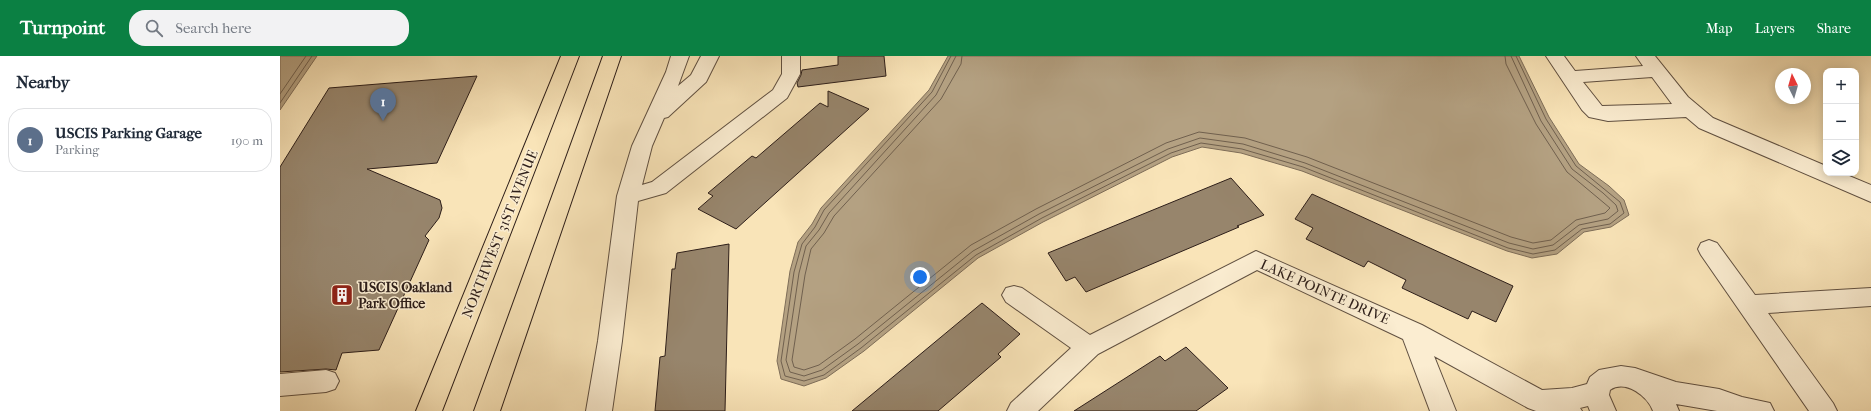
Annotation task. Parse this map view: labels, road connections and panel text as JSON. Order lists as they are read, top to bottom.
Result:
{
  "streets": {
    "main road": ["NORTHWEST 31ST AVENUE"],
    "street": ["LAKE POINTE DRIVE"]
  },
  "places": {
    "building": ["USCIS Oakland Park Office"]
  },
  "north": "top",
  "page": {
    "header": "Turnpoint",
    "search": "Search here",
    "nav": ["Map", "Layers", "Share"],
    "heading": "Nearby",
    "map_buttons": ["+", "−"],
    "pins": "1",
    "list": [
      {
        "mark": "1",
        "name": "USCIS Parking Garage",
        "note": "Parking",
        "value": "190 m"
      }
    ]
  }
}
